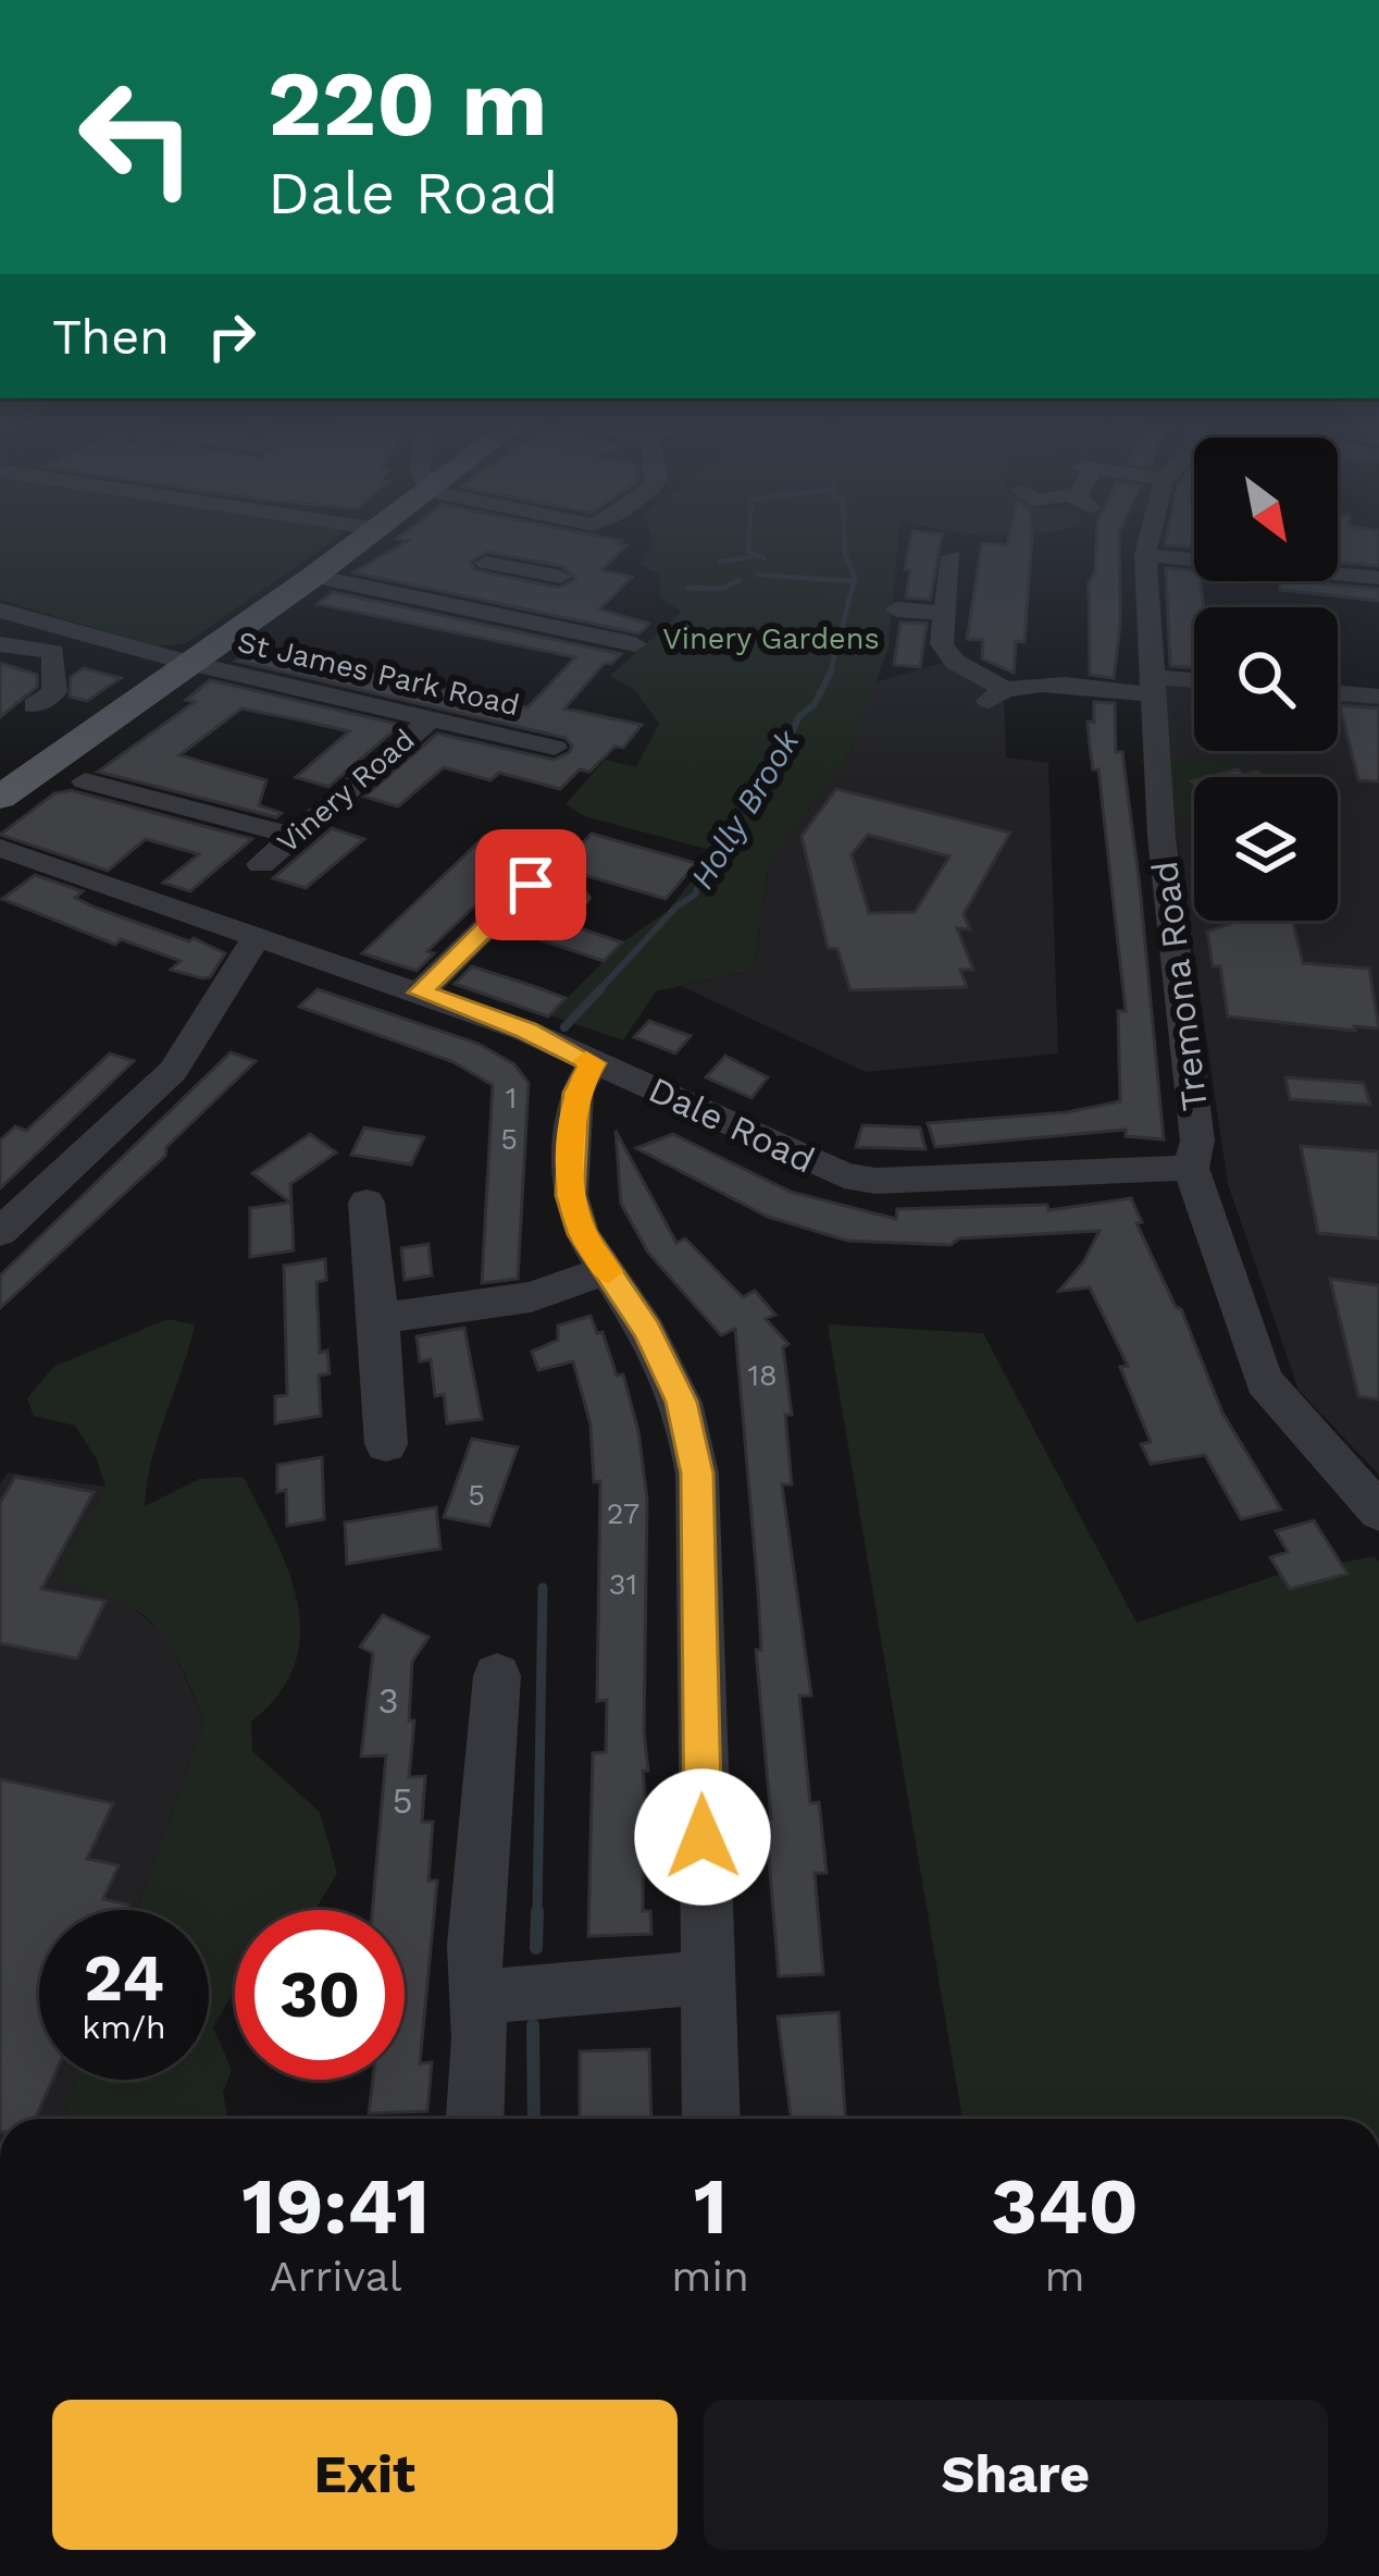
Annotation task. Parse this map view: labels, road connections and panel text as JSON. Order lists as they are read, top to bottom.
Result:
{
  "streets": {
    "street": [
      "St James Park Road",
      "Vinery Road",
      "Tremona Road",
      "Dale Road"
    ]
  },
  "crossings": [
    ["St James Park Road", "Vinery Road"],
    ["Tremona Road", "Dale Road"]
  ],
  "water": ["Holly Brook"],
  "parks": ["Vinery Gardens"],
  "house_numbers": [
    "1",
    "5",
    "18",
    "5",
    "27",
    "31",
    "3",
    "5"
  ],
  "north": "bottom right",
  "page": {
    "turn": ["220 m", "Dale Road"],
    "then": "Then",
    "speed": "24 km/h",
    "limit": "30",
    "eta": [
      "19:41",
      "Arrival",
      "1",
      "min",
      "340",
      "m"
    ],
    "buttons": ["Exit", "Share"]
  }
}
